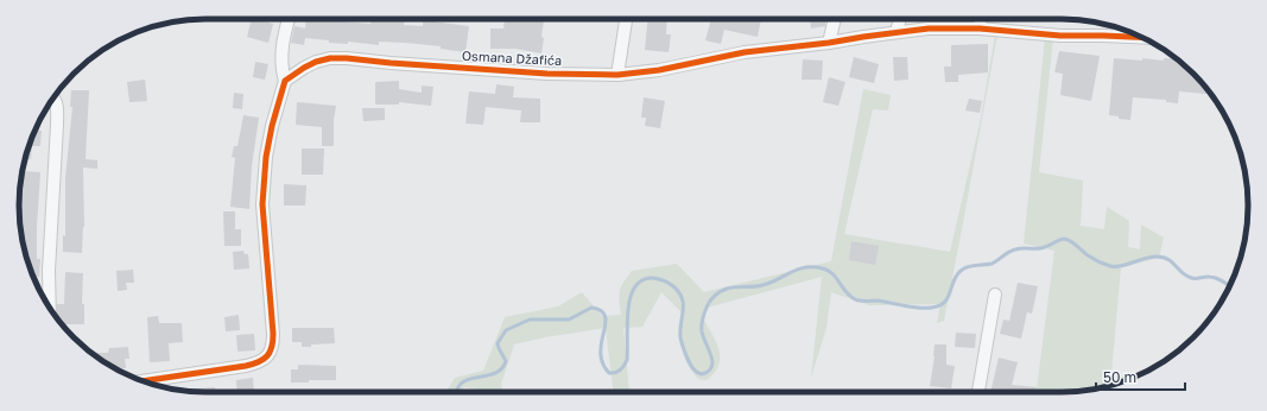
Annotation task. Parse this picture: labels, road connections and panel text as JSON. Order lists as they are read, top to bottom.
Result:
{
  "streets": {
    "street": ["Osmana Džafića"]
  },
  "scale_bar": "50 m"
}
